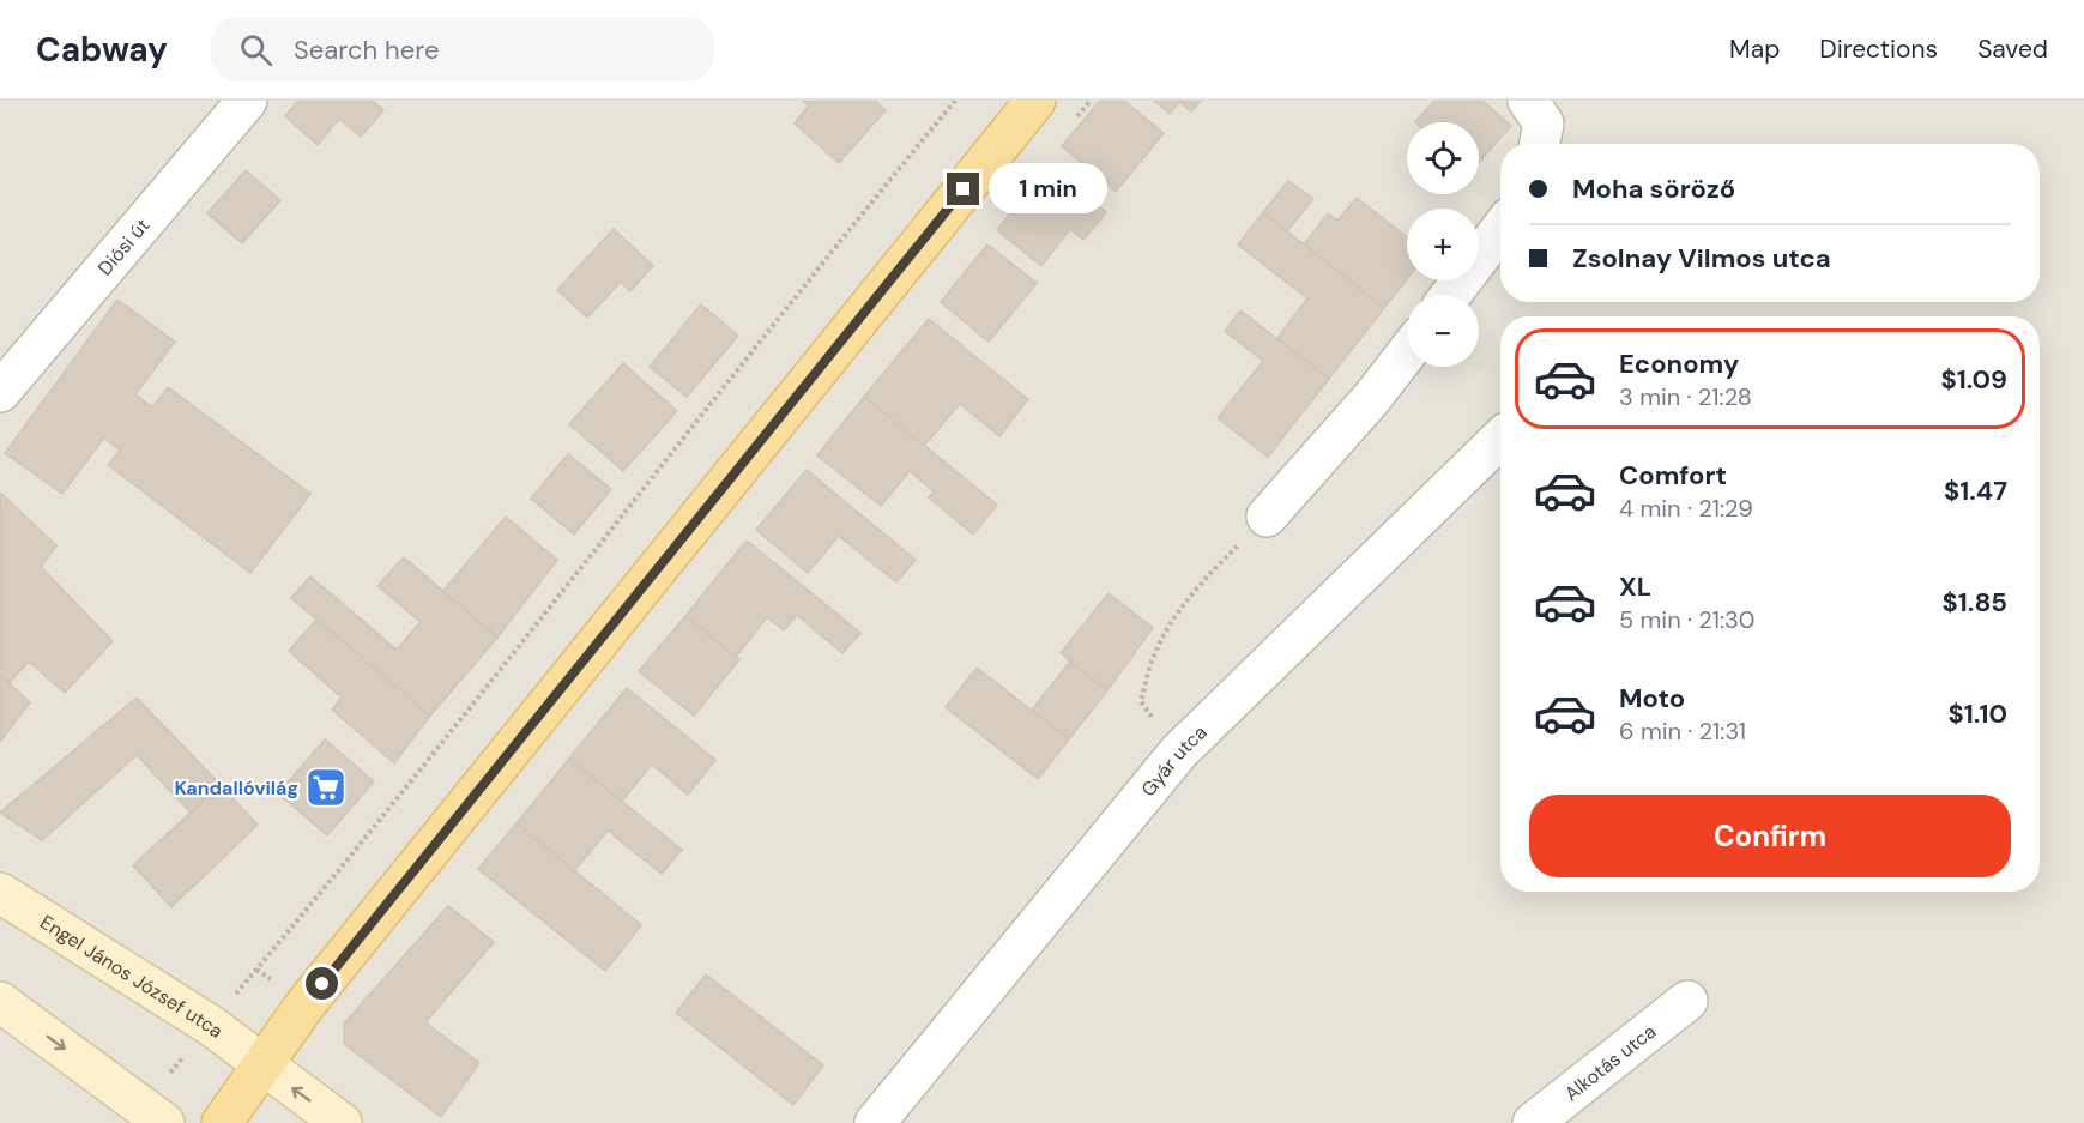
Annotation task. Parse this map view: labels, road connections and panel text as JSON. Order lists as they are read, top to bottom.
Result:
{
  "streets": {
    "street": [
      "Diósi út",
      "Gyár utca",
      "Engel János József utca",
      "Alkotás utca"
    ]
  },
  "places": {
    "supermarket": ["Kandallóvilág"]
  },
  "page": {
    "header": "Cabway",
    "search": "Search here",
    "nav": ["Map", "Directions", "Saved"],
    "map_buttons": ["+", "−"],
    "banner": ["Moha söröző", "Zsolnay Vilmos utca"],
    "bubble": "1 min",
    "list": [
      {
        "name": "Economy",
        "note": "3 min · 21:28",
        "value": "$1.09"
      },
      {
        "name": "Comfort",
        "note": "4 min · 21:29",
        "value": "$1.47"
      },
      {
        "name": "XL",
        "note": "5 min · 21:30",
        "value": "$1.85"
      },
      {
        "name": "Moto",
        "note": "6 min · 21:31",
        "value": "$1.10"
      }
    ],
    "buttons": "Confirm"
  }
}
